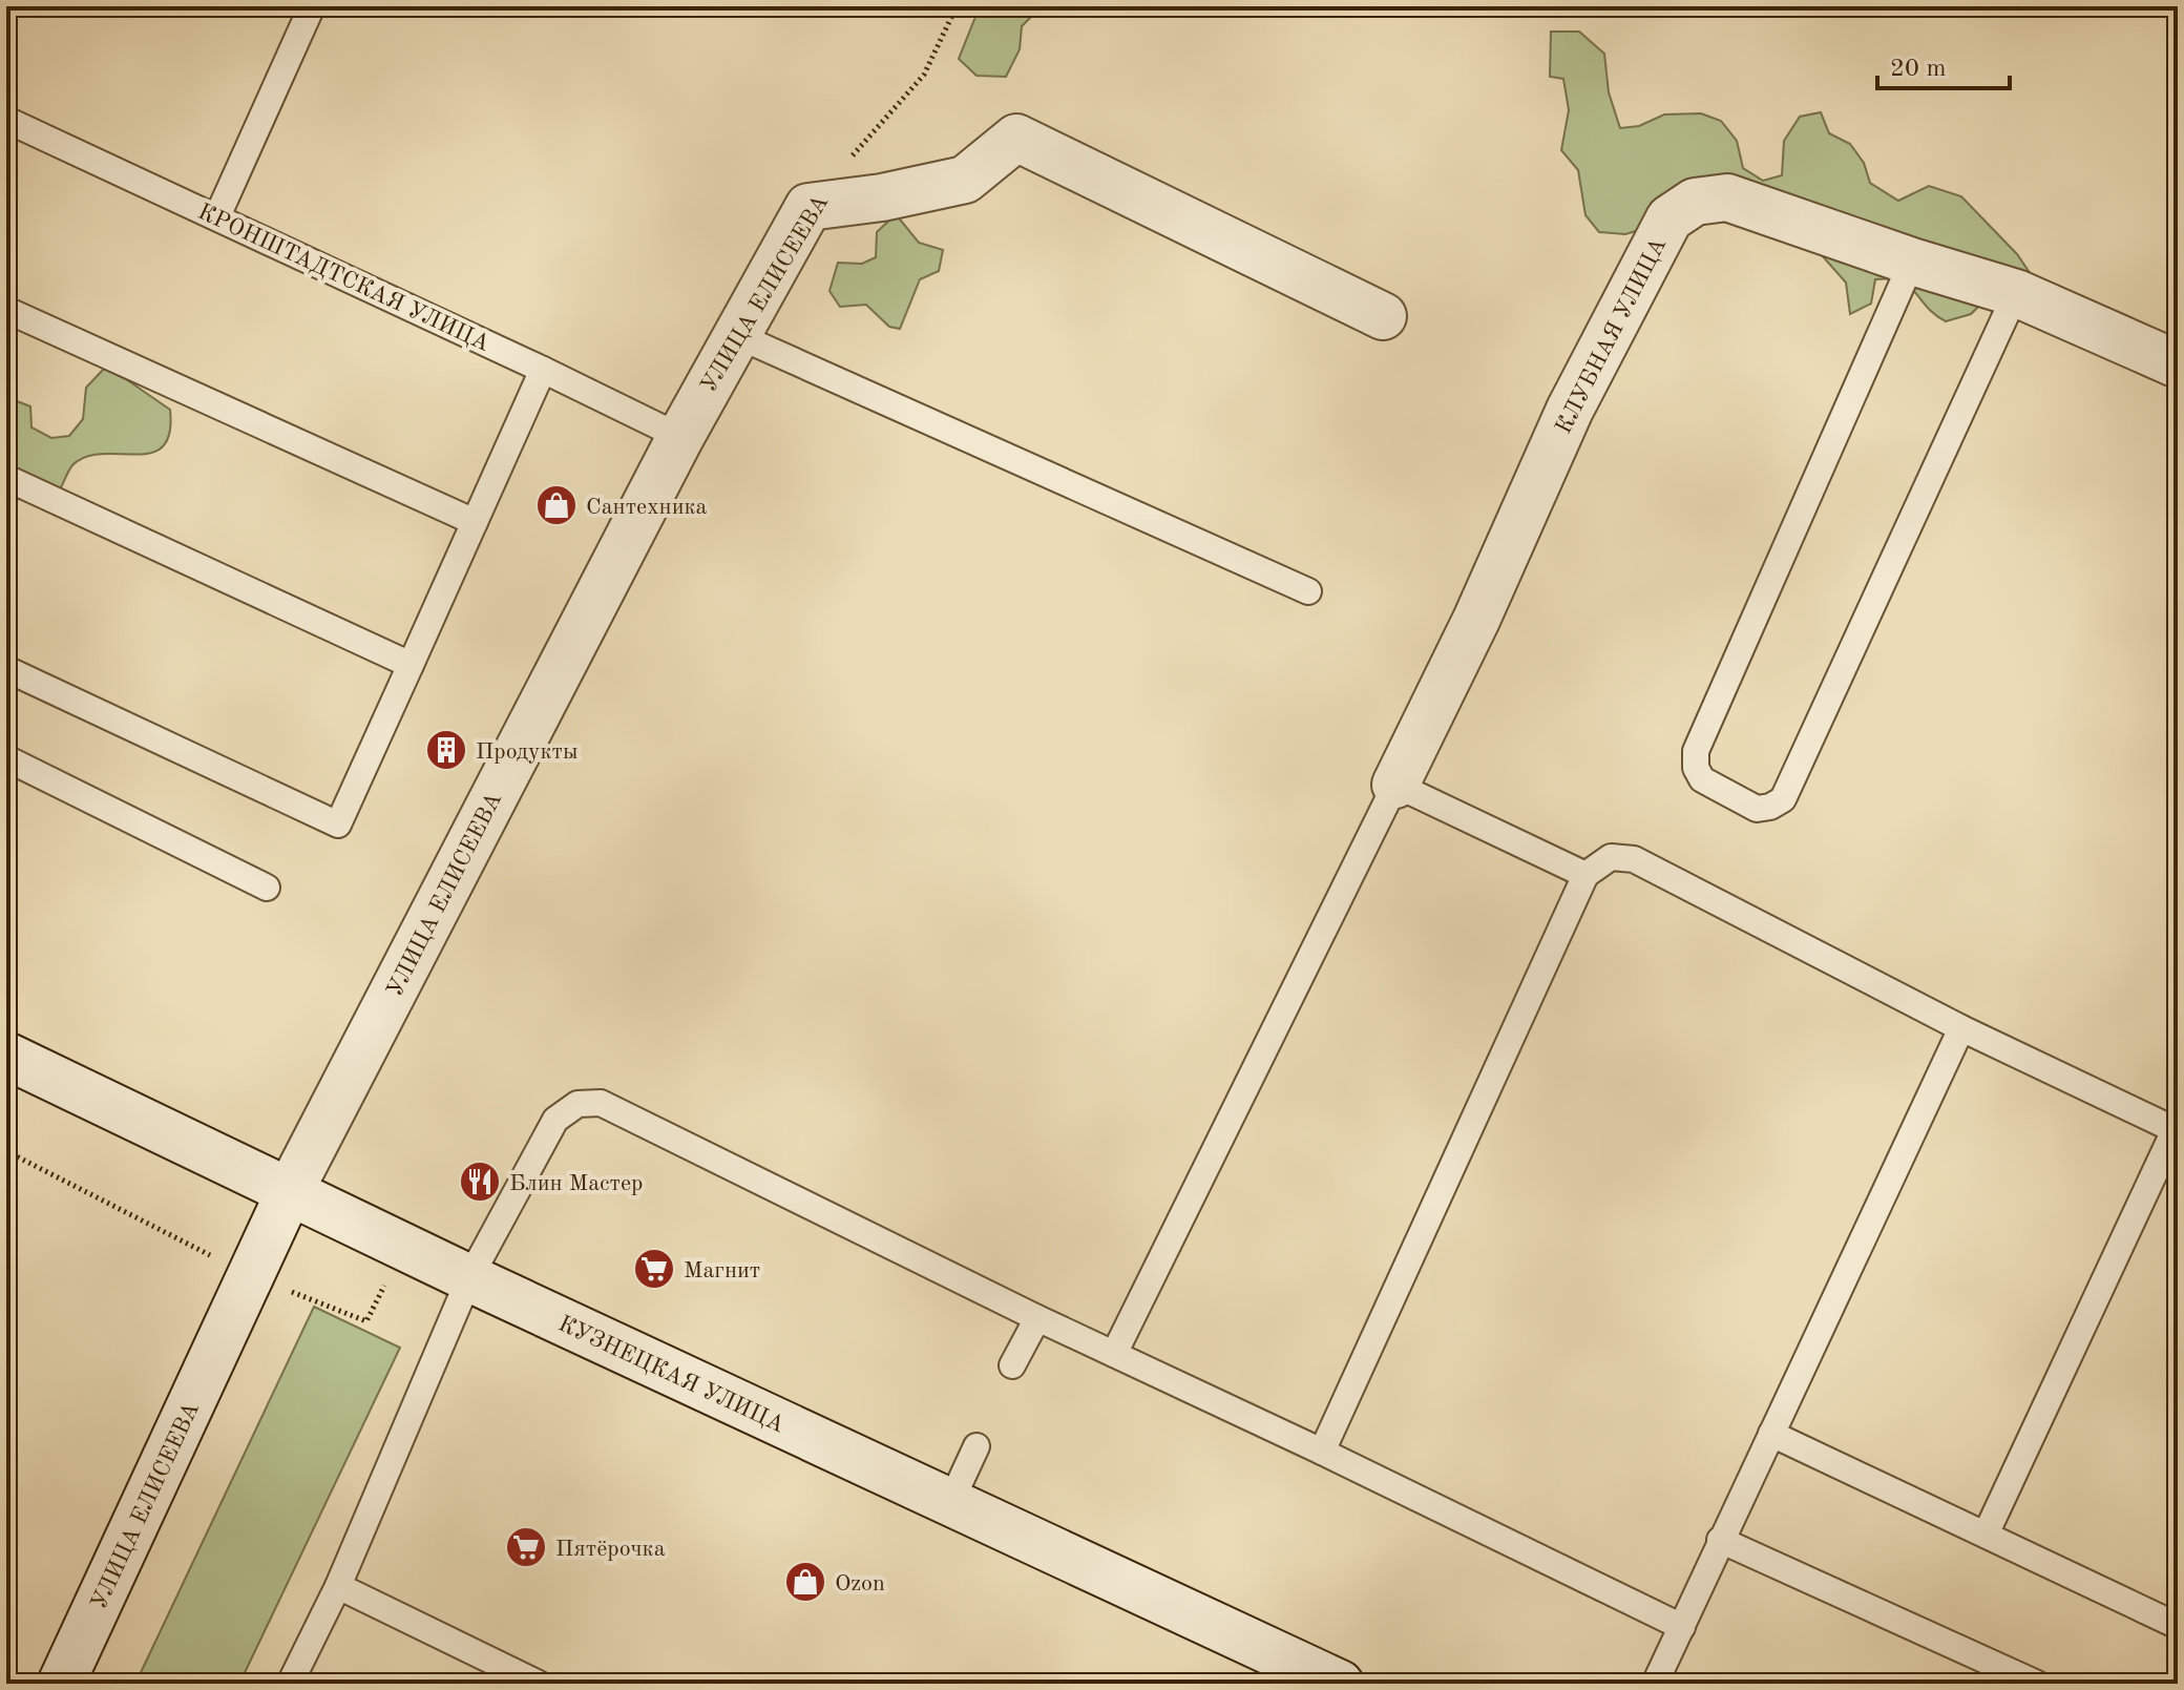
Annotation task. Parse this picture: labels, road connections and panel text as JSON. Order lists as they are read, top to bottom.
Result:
{
  "streets": {
    "street": ["УЛИЦА ЕЛИСЕЕВА", "КЛУБНАЯ УЛИЦА", "КУЗНЕЦКАЯ УЛИЦА"],
    "lane": ["КРОНШТАДТСКАЯ УЛИЦА"]
  },
  "crossings": [
    ["КРОНШТАДТСКАЯ УЛИЦА", "УЛИЦА ЕЛИСЕЕВА"],
    ["УЛИЦА ЕЛИСЕЕВА", "КУЗНЕЦКАЯ УЛИЦА"]
  ],
  "places": {
    "shop": ["Сантехника", "Ozon"],
    "building": ["Продукты"],
    "restaurant": ["Блин Мастер"],
    "supermarket": ["Магнит", "Пятёрочка"]
  },
  "scale_bar": "20 m"
}
